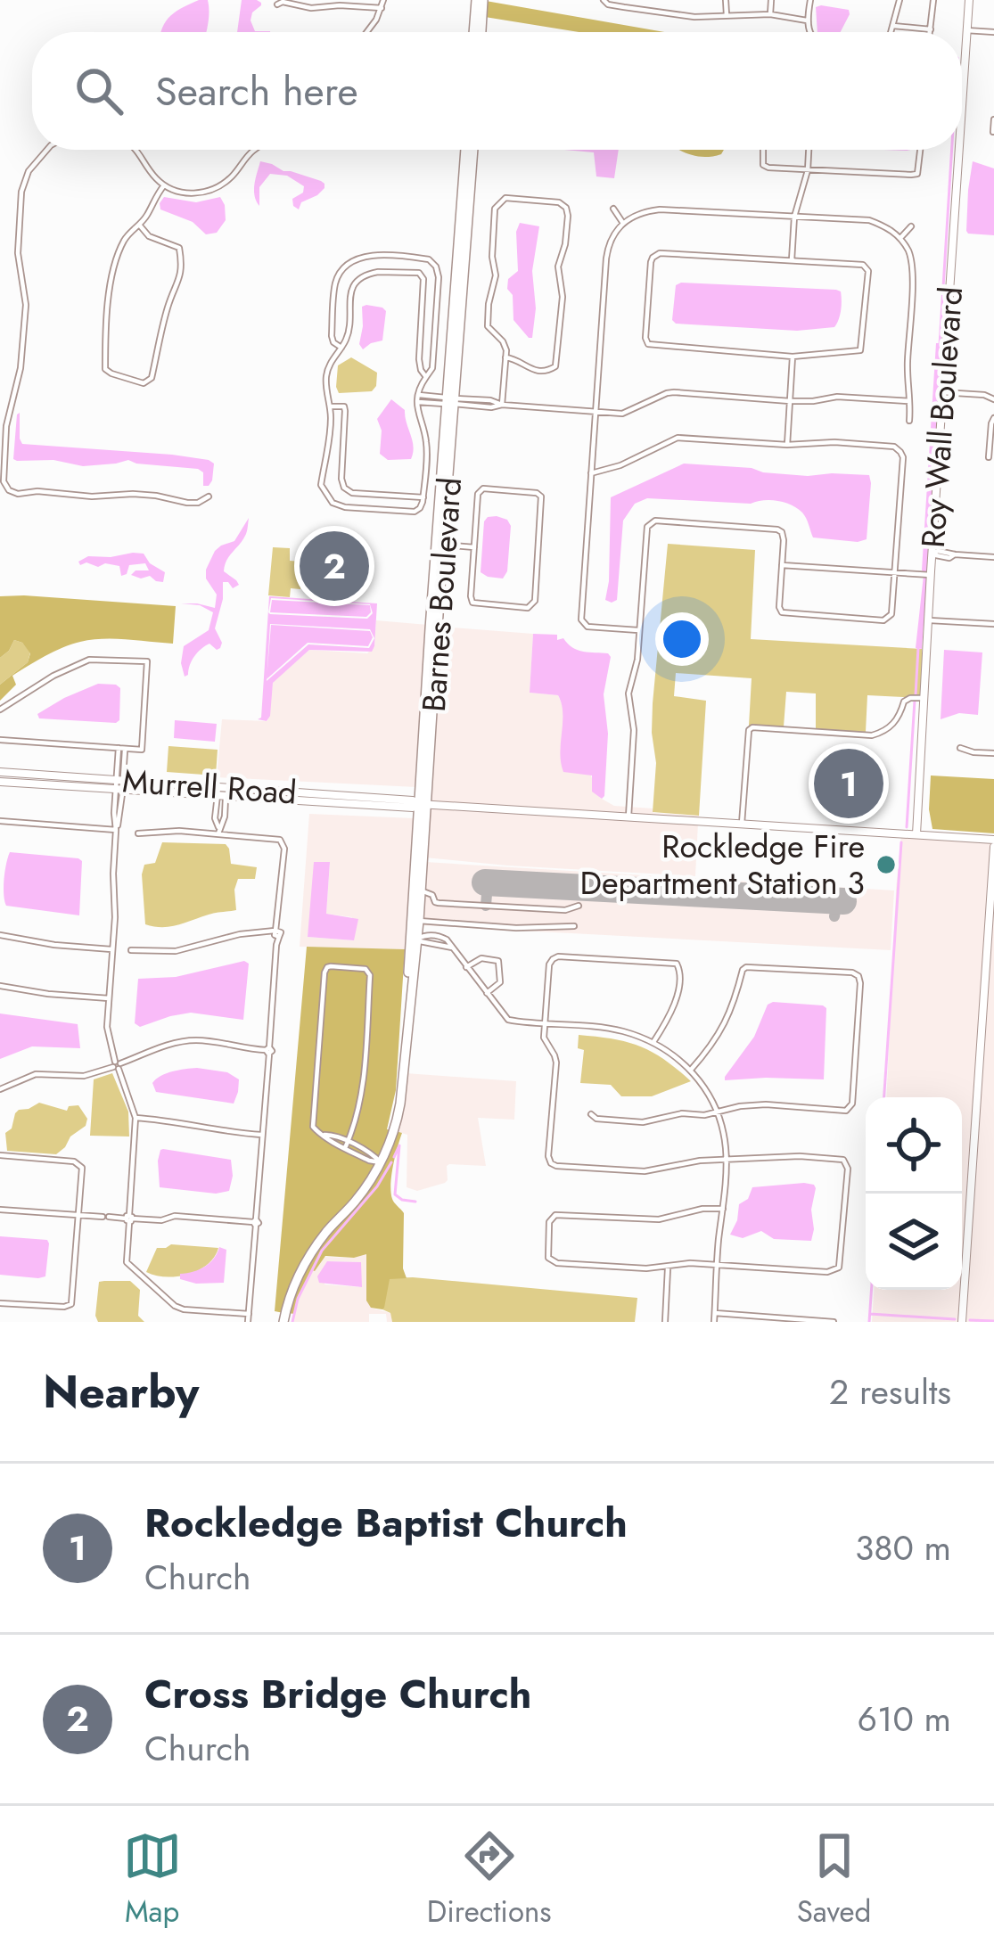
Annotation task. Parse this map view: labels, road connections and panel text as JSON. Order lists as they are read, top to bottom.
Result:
{
  "streets": {
    "main road": ["Barnes Boulevard"],
    "street": ["Roy Wall Boulevard", "Murrell Road"]
  },
  "crossings": [
    ["Roy Wall Boulevard", "Murrell Road"],
    ["Barnes Boulevard", "Murrell Road"]
  ],
  "places": ["Rockledge Fire Department Station 3"],
  "page": {
    "search": "Search here",
    "pins": ["2", "1"],
    "heading": ["Nearby", "2 results"],
    "list": [
      {
        "mark": "1",
        "name": "Rockledge Baptist Church",
        "note": "Church",
        "value": "380 m"
      },
      {
        "mark": "2",
        "name": "Cross Bridge Church",
        "note": "Church",
        "value": "610 m"
      }
    ],
    "nav": ["Map", "Directions", "Saved"]
  }
}
